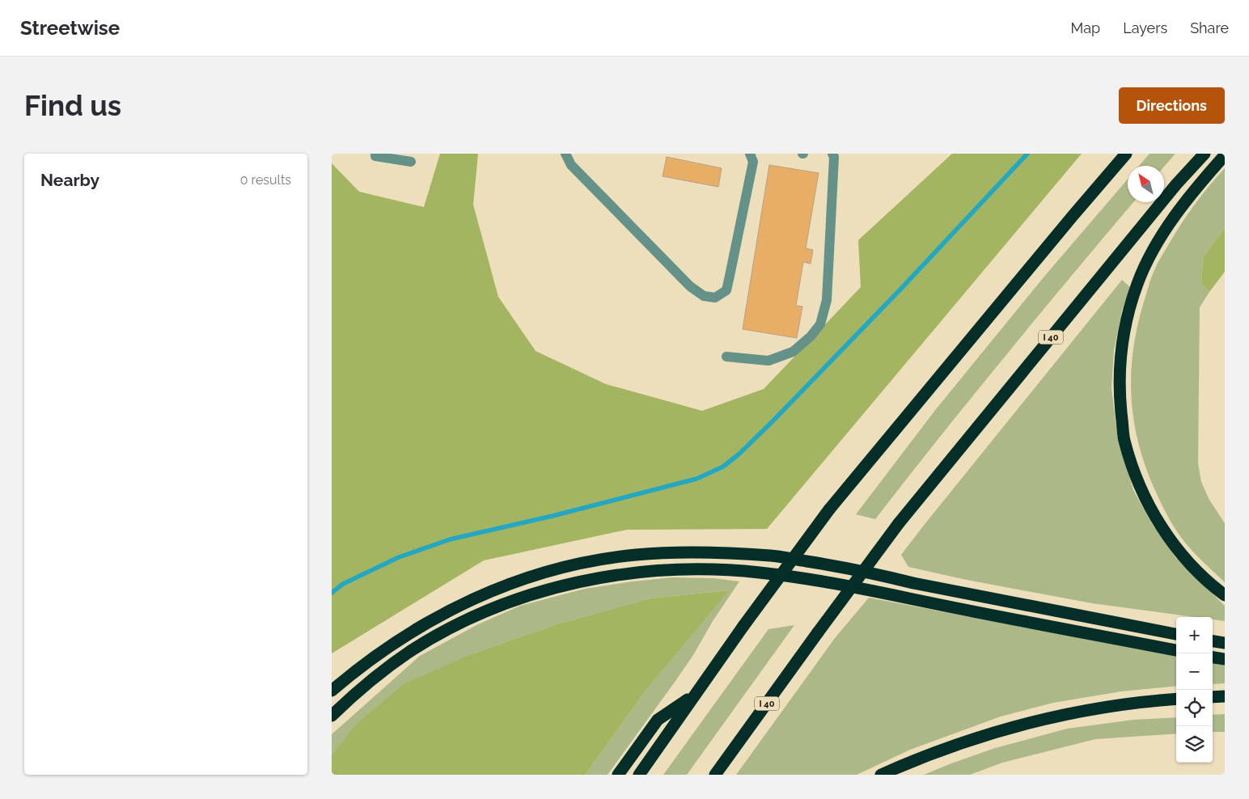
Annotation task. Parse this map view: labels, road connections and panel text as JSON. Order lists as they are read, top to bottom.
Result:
{
  "streets": {
    "highway": ["I 40"]
  },
  "north": "top left",
  "page": {
    "header": "Streetwise",
    "nav": ["Map", "Layers", "Share"],
    "buttons": "Directions",
    "title": "Find us",
    "heading": ["Nearby", "0 results"],
    "map_buttons": ["+", "−"]
  }
}
